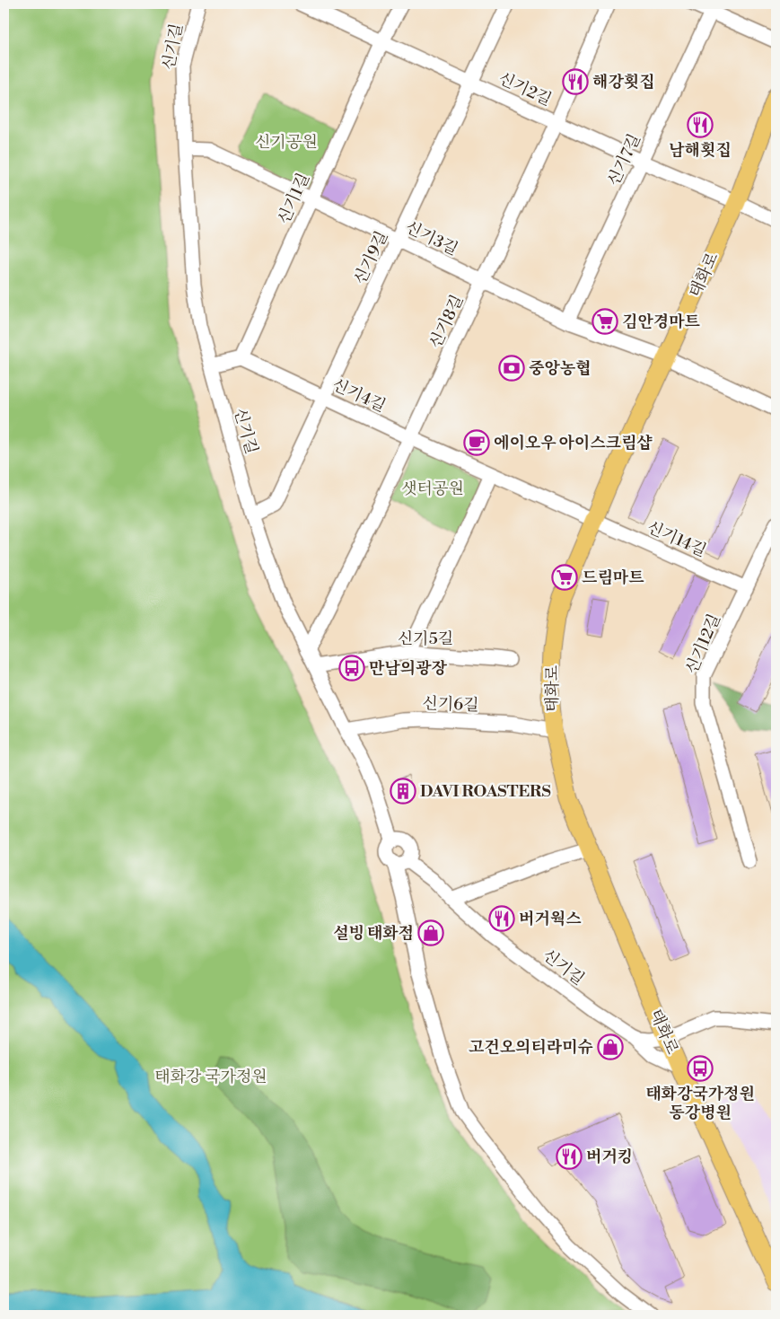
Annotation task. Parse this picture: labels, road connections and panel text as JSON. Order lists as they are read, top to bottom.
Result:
{
  "streets": {
    "main road": ["태화로"],
    "street": [
      "신기길",
      "신기2길",
      "신기7길",
      "신기1길",
      "신기3길",
      "신기9길",
      "신기8길",
      "신기4길",
      "신기14길",
      "신기5길",
      "신기12길",
      "신기6길"
    ]
  },
  "crossings": [
    ["신기길", "신기3길"],
    ["신기길", "신기9길"],
    ["신기길", "태화로"],
    ["신기길", "신기8길"],
    ["신기길", "신기5길"],
    ["신기길", "신기6길"],
    ["신기2길", "신기7길"],
    ["신기2길", "신기1길"],
    ["신기2길", "신기9길"],
    ["신기2길", "태화로"],
    ["신기2길", "신기8길"],
    ["신기7길", "신기3길"],
    ["신기1길", "신기3길"],
    ["신기1길", "신기4길"],
    ["신기3길", "신기9길"],
    ["신기3길", "태화로"],
    ["신기3길", "신기8길"],
    ["신기9길", "신기4길"],
    ["태화로", "신기4길"],
    ["태화로", "신기14길"],
    ["태화로", "신기6길"],
    ["신기8길", "신기4길"],
    ["신기4길", "신기14길"],
    ["신기14길", "신기12길"]
  ],
  "parks": ["신기공원", "샛터공원", "태화강 국가정원"],
  "places": {
    "restaurant": [
      "해강횟집",
      "남해횟집",
      "버거웍스",
      "버거킹"
    ],
    "supermarket": ["김안경마트", "드림마트"],
    "bank": ["중앙농협"],
    "cafe": ["에이오우 아이스크림샵"],
    "bus stop": ["만남의광장", "태화강국가정원 동강병원"],
    "building": ["DAVI ROASTERS"],
    "shop": ["설빙 태화점", "고건오의티라미슈"]
  }
}
